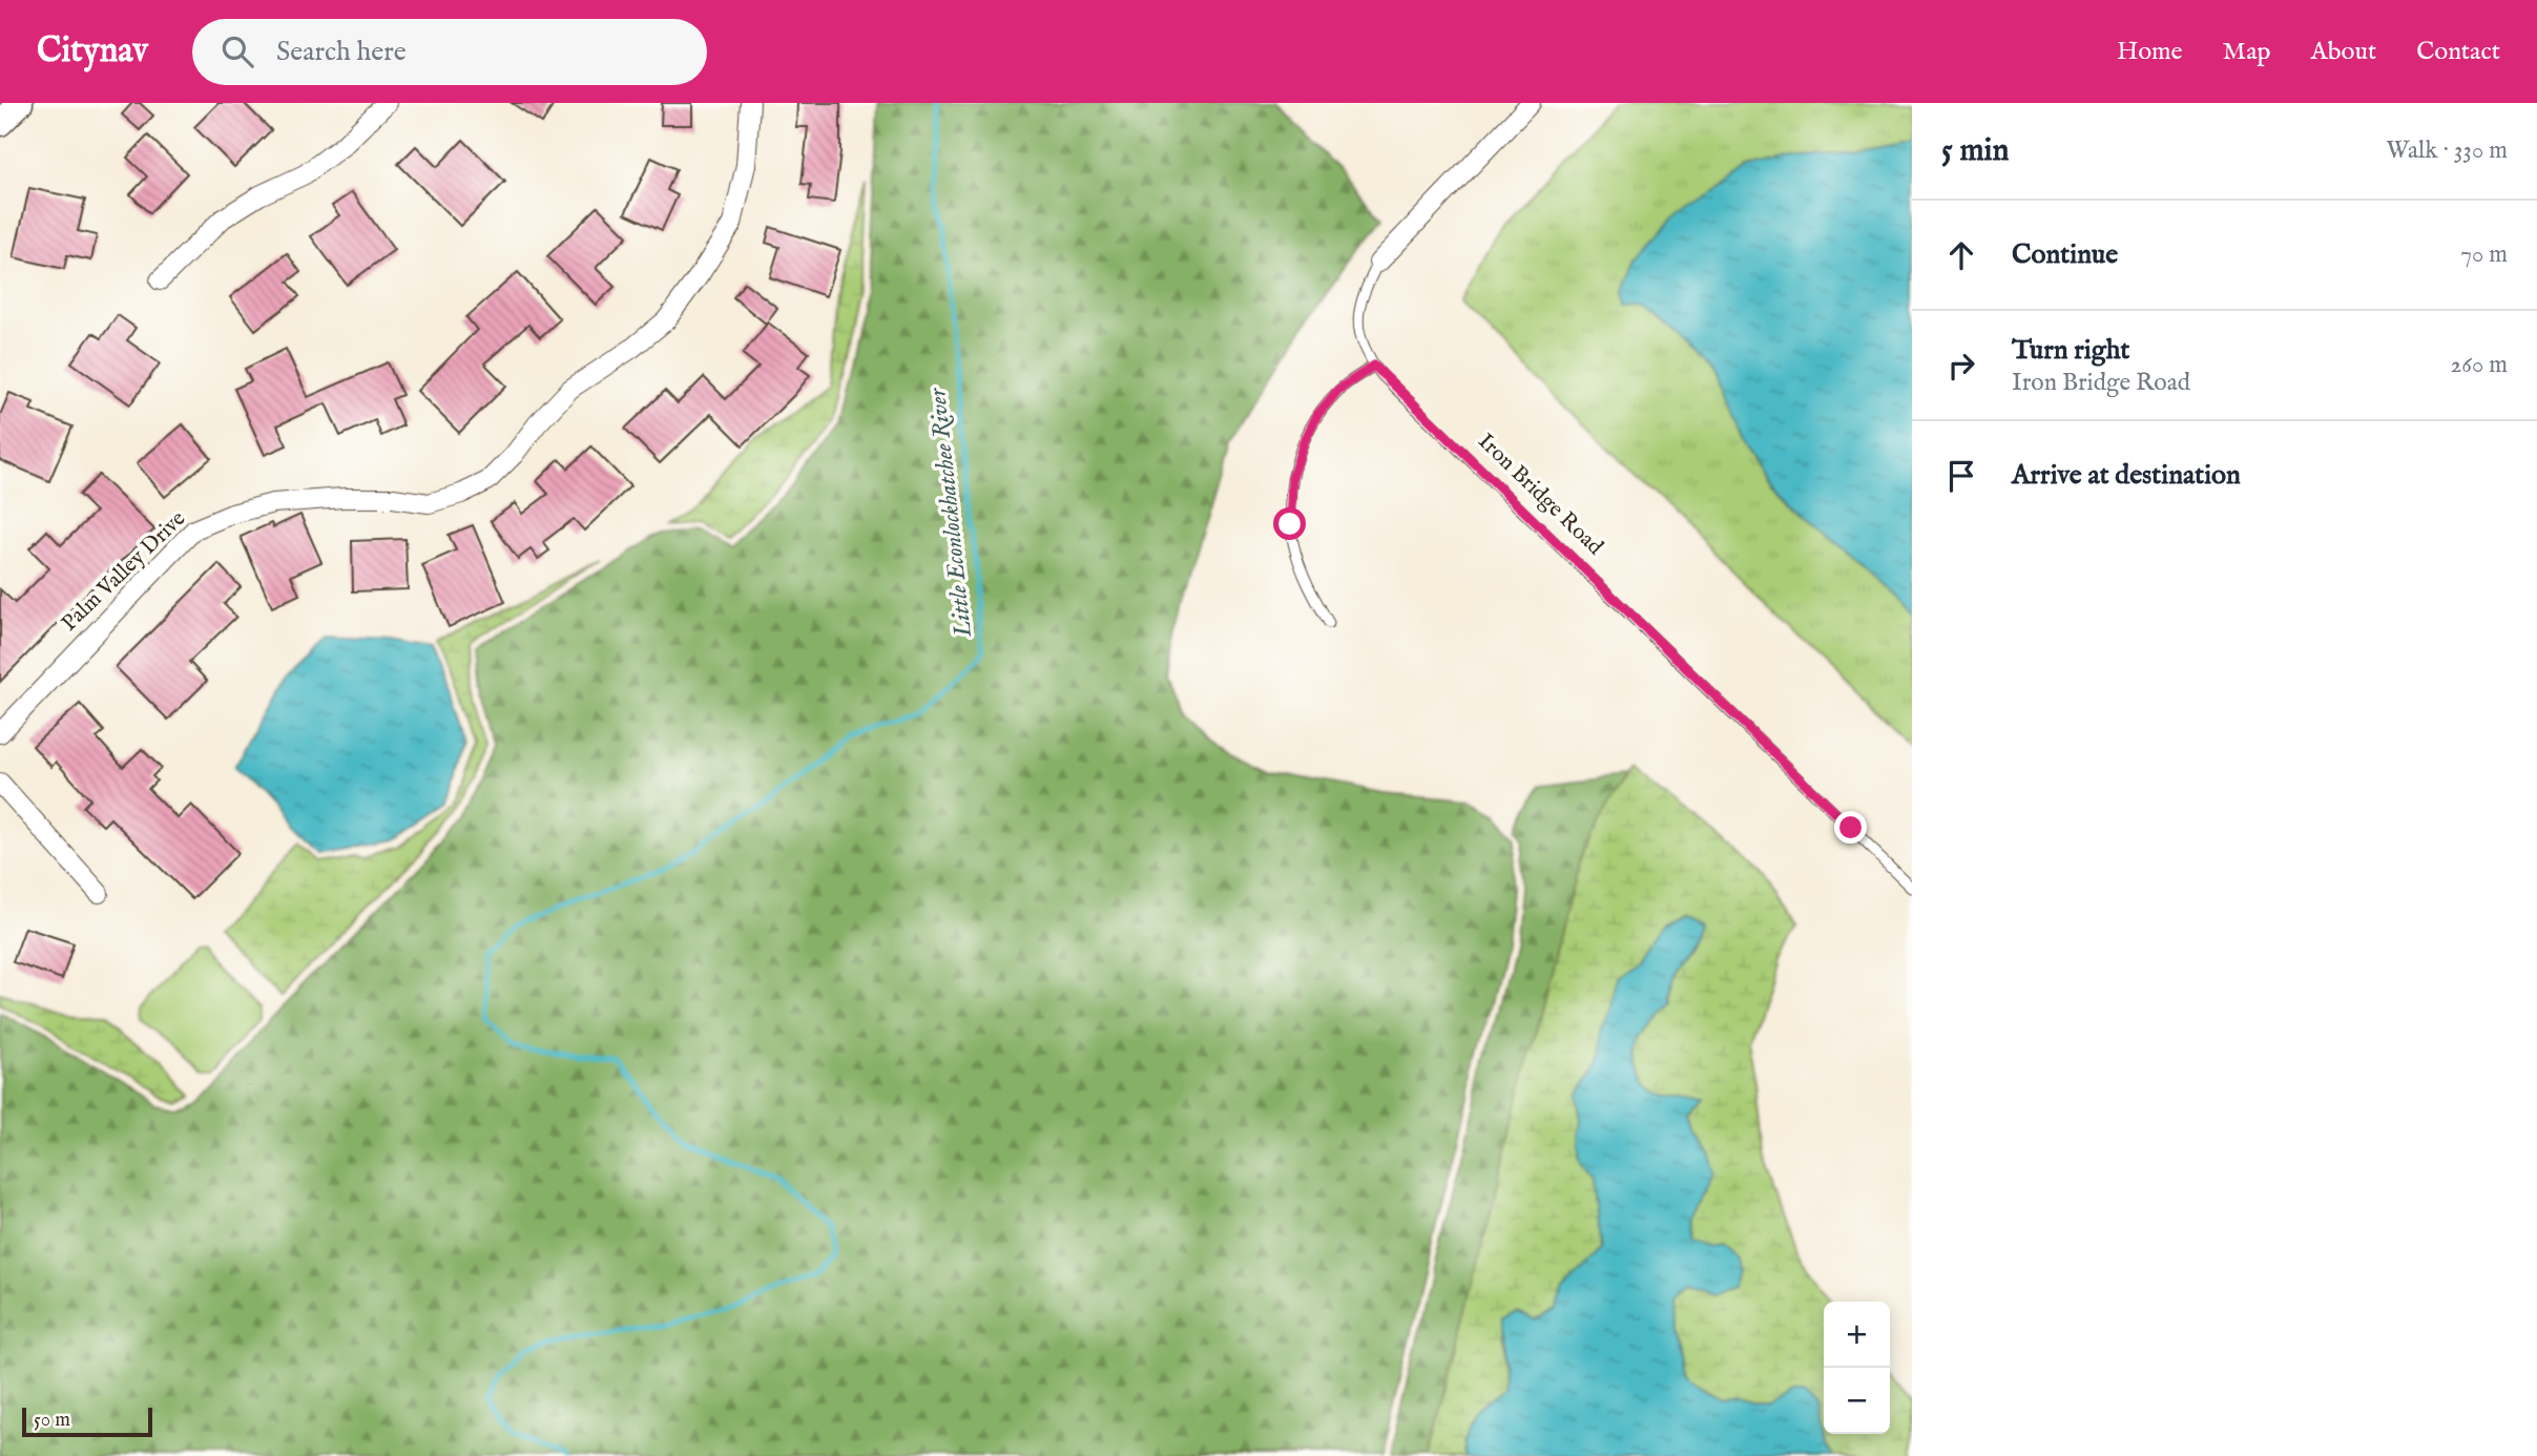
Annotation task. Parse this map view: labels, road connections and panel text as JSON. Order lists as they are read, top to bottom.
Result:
{
  "streets": {
    "street": ["Iron Bridge Road", "Palm Valley Drive"]
  },
  "water": ["Little Econlockhatchee River"],
  "scale_bar": "50 m",
  "page": {
    "header": "Citynav",
    "search": "Search here",
    "nav": [
      "Home",
      "Map",
      "About",
      "Contact"
    ],
    "heading": ["5 min", "Walk · 330 m"],
    "list": [
      ["Continue", "70 m"],
      ["Turn right", "Iron Bridge Road", "260 m"],
      "Arrive at destination"
    ],
    "map_buttons": ["+", "−"],
    "scale": "50 m"
  }
}
